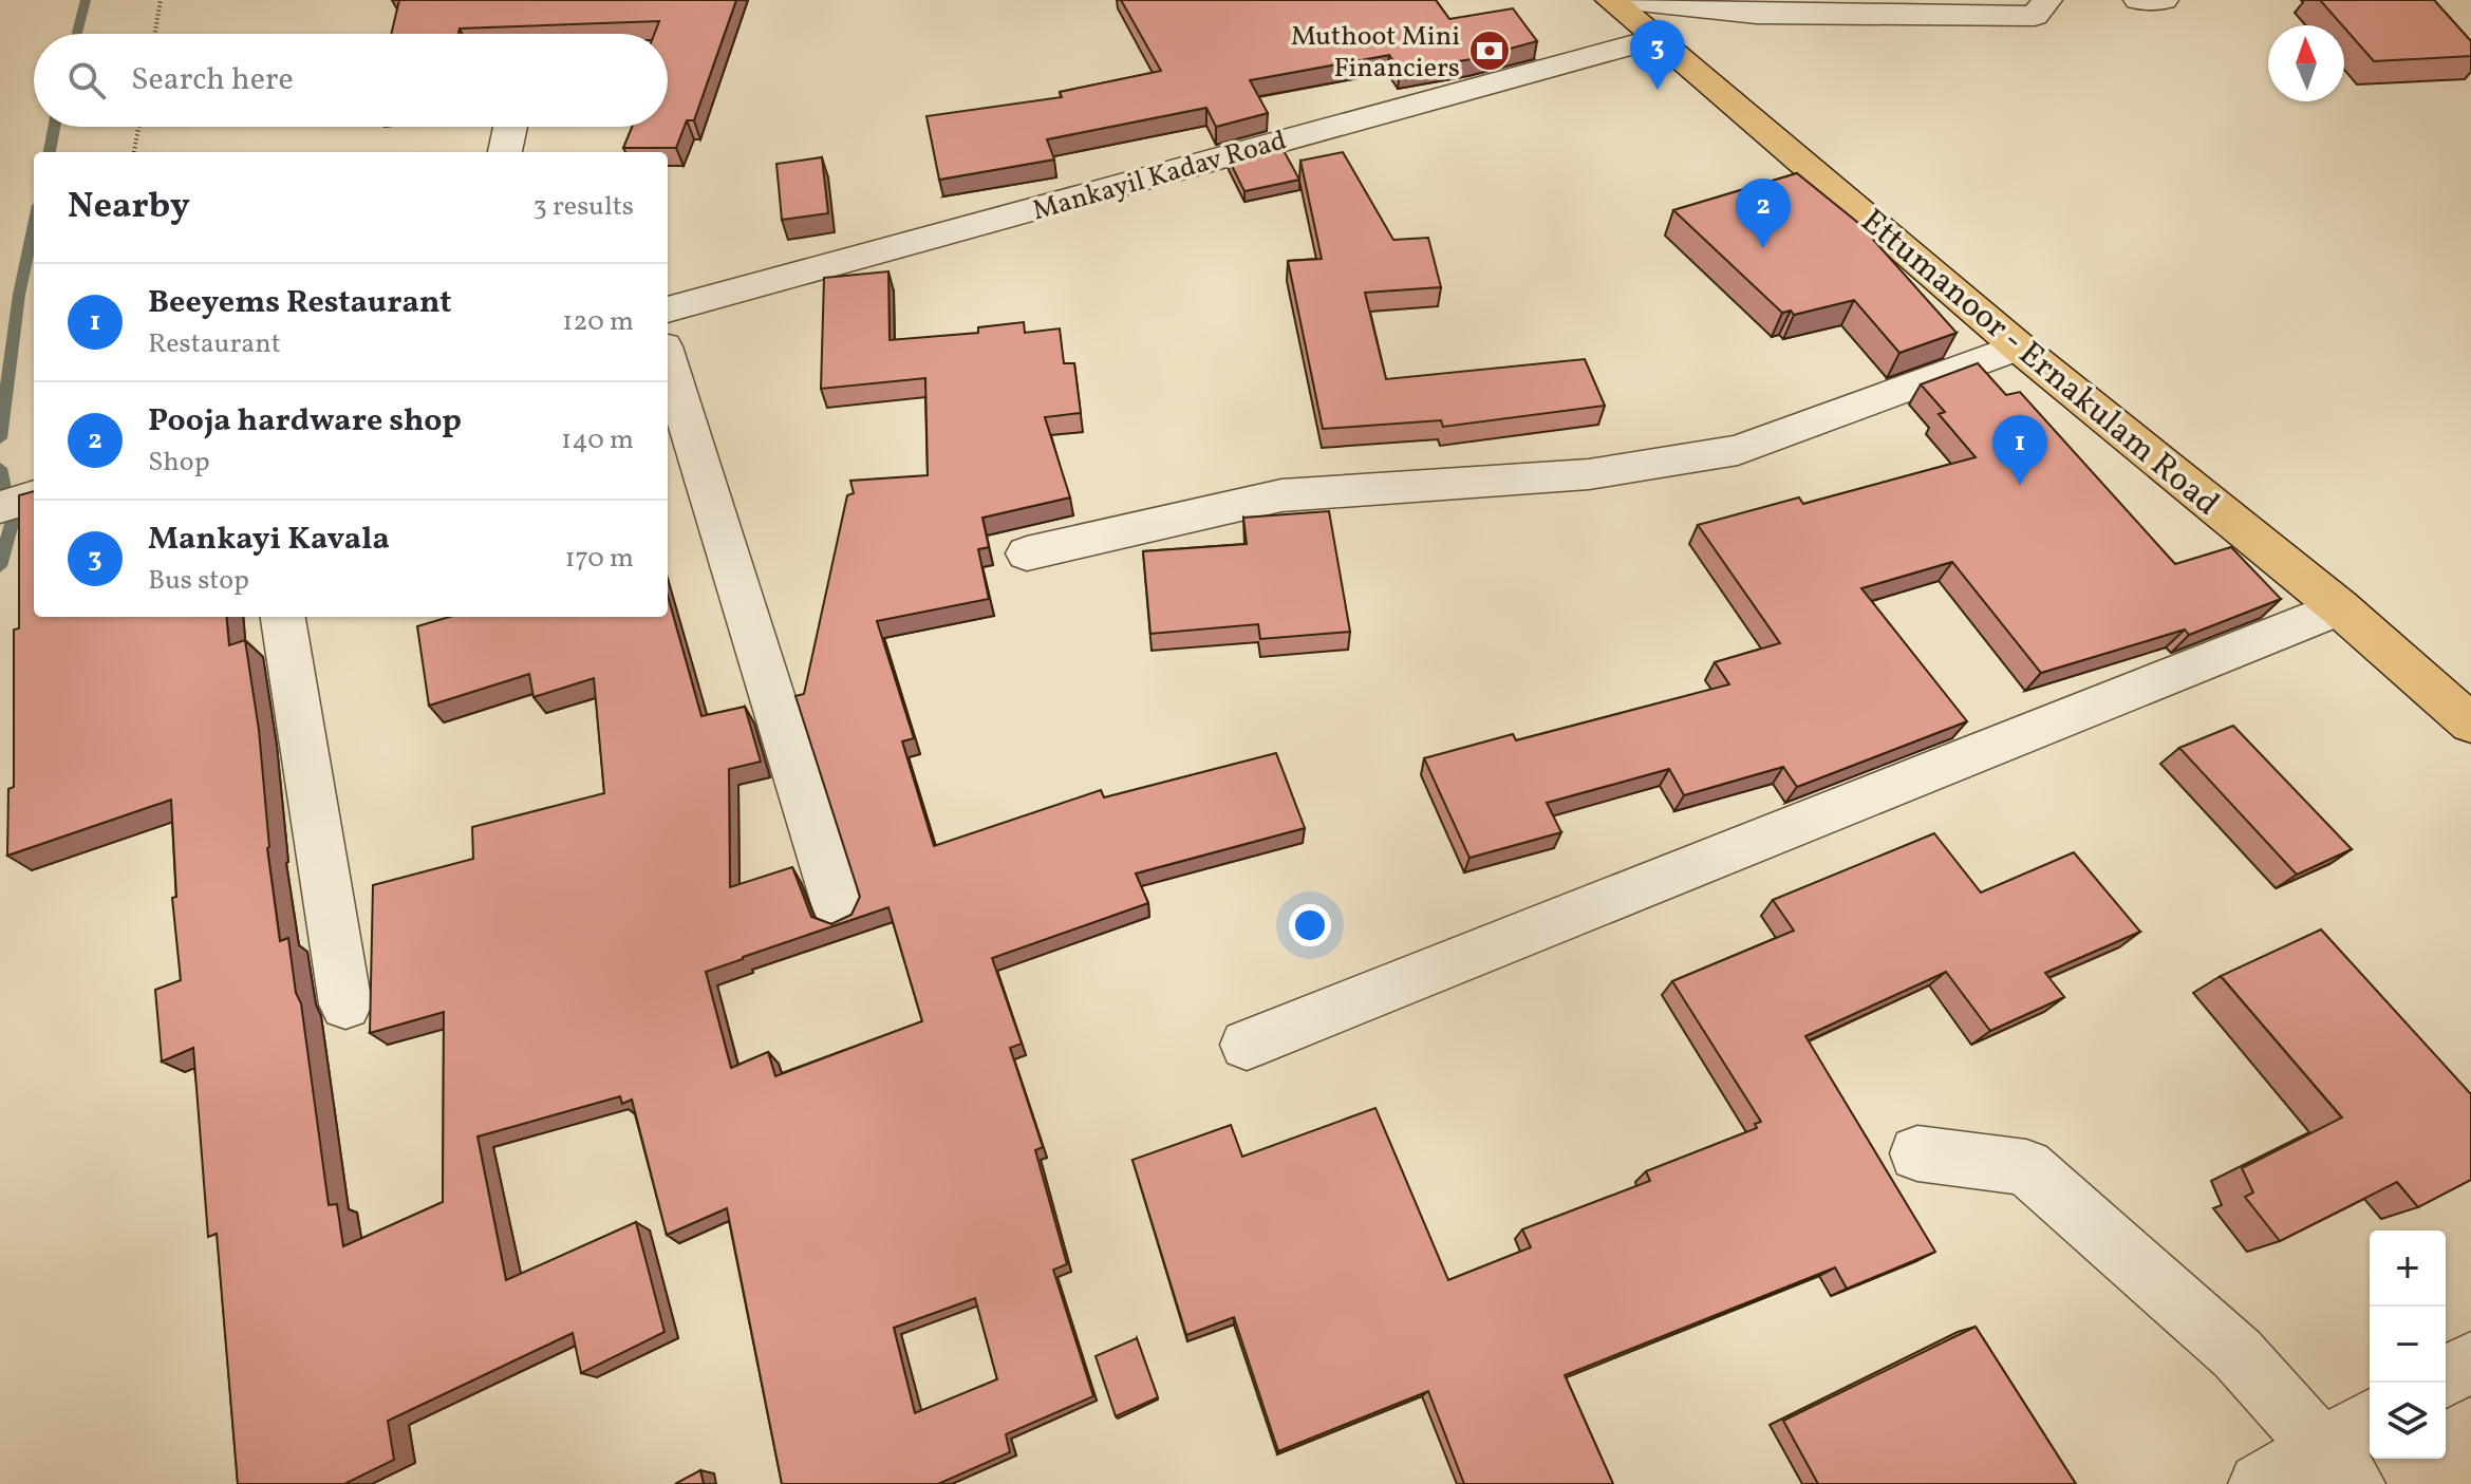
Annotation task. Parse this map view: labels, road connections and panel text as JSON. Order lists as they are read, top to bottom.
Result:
{
  "streets": {
    "main road": ["Ettumanoor - Ernakulam Road"],
    "street": ["Mankayil Kadav Road"]
  },
  "crossings": [
    ["Mankayil Kadav Road", "Ettumanoor - Ernakulam Road"]
  ],
  "places": {
    "bank": ["Muthoot Mini Financiers"]
  },
  "north": "top",
  "page": {
    "pins": ["3", "2", "1"],
    "search": "Search here",
    "heading": ["Nearby", "3 results"],
    "list": [
      {
        "mark": "1",
        "name": "Beeyems Restaurant",
        "note": "Restaurant",
        "value": "120 m"
      },
      {
        "mark": "2",
        "name": "Pooja hardware shop",
        "note": "Shop",
        "value": "140 m"
      },
      {
        "mark": "3",
        "name": "Mankayi Kavala",
        "note": "Bus stop",
        "value": "170 m"
      }
    ],
    "map_buttons": ["+", "−"]
  }
}
